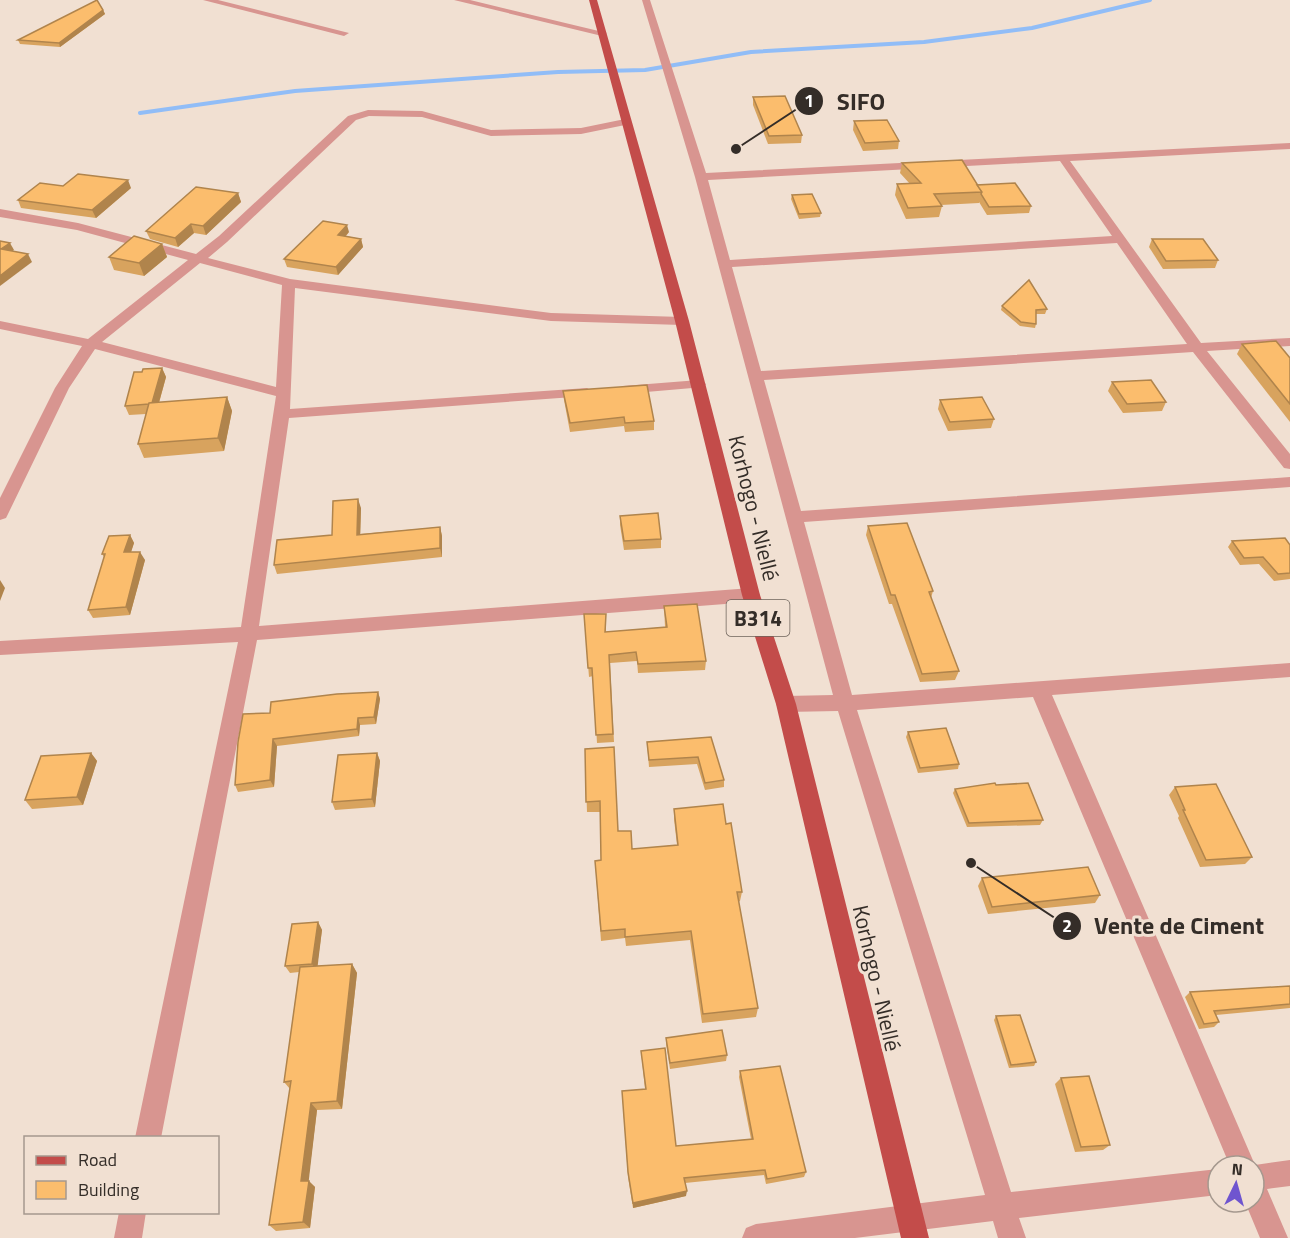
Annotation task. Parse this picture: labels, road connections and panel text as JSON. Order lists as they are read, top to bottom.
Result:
{
  "streets": {
    "main road": ["Korhogo - Niellé", "B314"]
  },
  "places": ["SIFO", "Vente de Ciment"],
  "legend": ["Road", "Building"],
  "north": "top"
}
